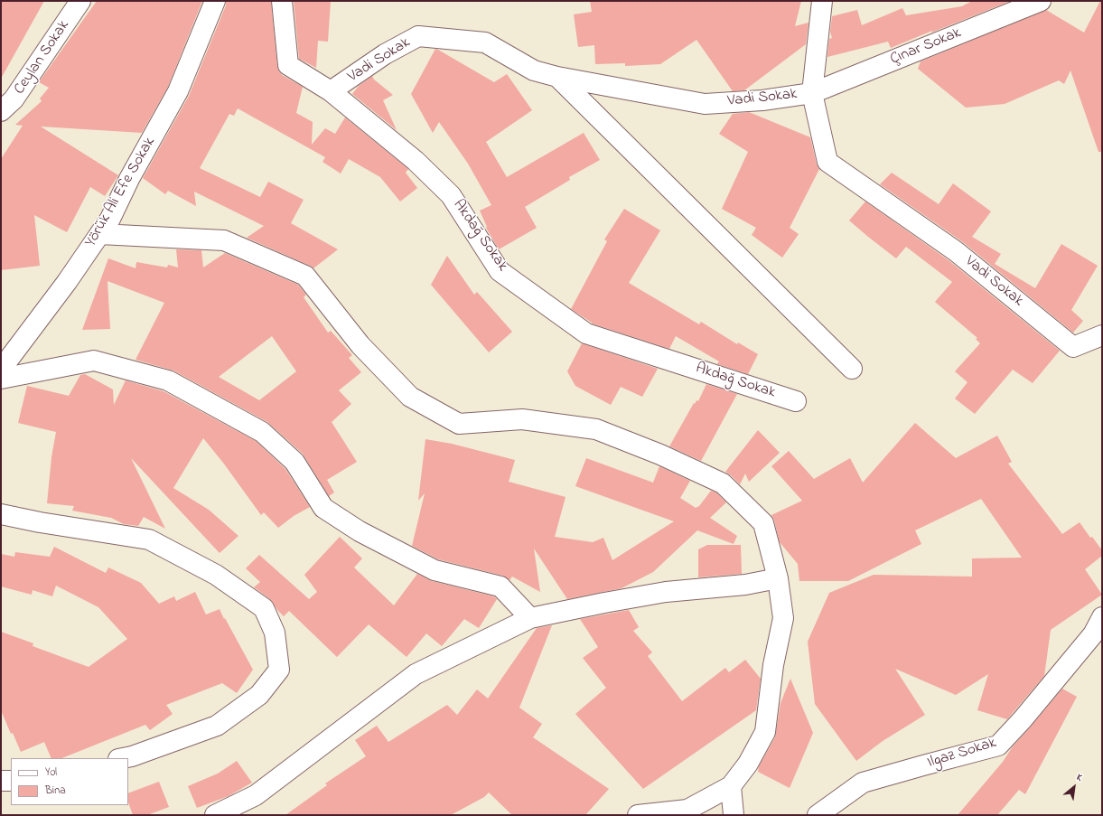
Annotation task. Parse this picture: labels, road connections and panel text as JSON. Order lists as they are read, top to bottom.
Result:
{
  "streets": {
    "street": [
      "Çınar Sokak",
      "Ceylan Sokak",
      "Vadi Sokak",
      "Yörük Ali Efe Sokak",
      "Akdağ Sokak",
      "Ilgaz Sokak"
    ]
  },
  "crossings": [
    ["Çınar Sokak", "Vadi Sokak"],
    ["Vadi Sokak", "Akdağ Sokak"]
  ],
  "legend": ["Yol", "Bina"],
  "north": "top right"
}
